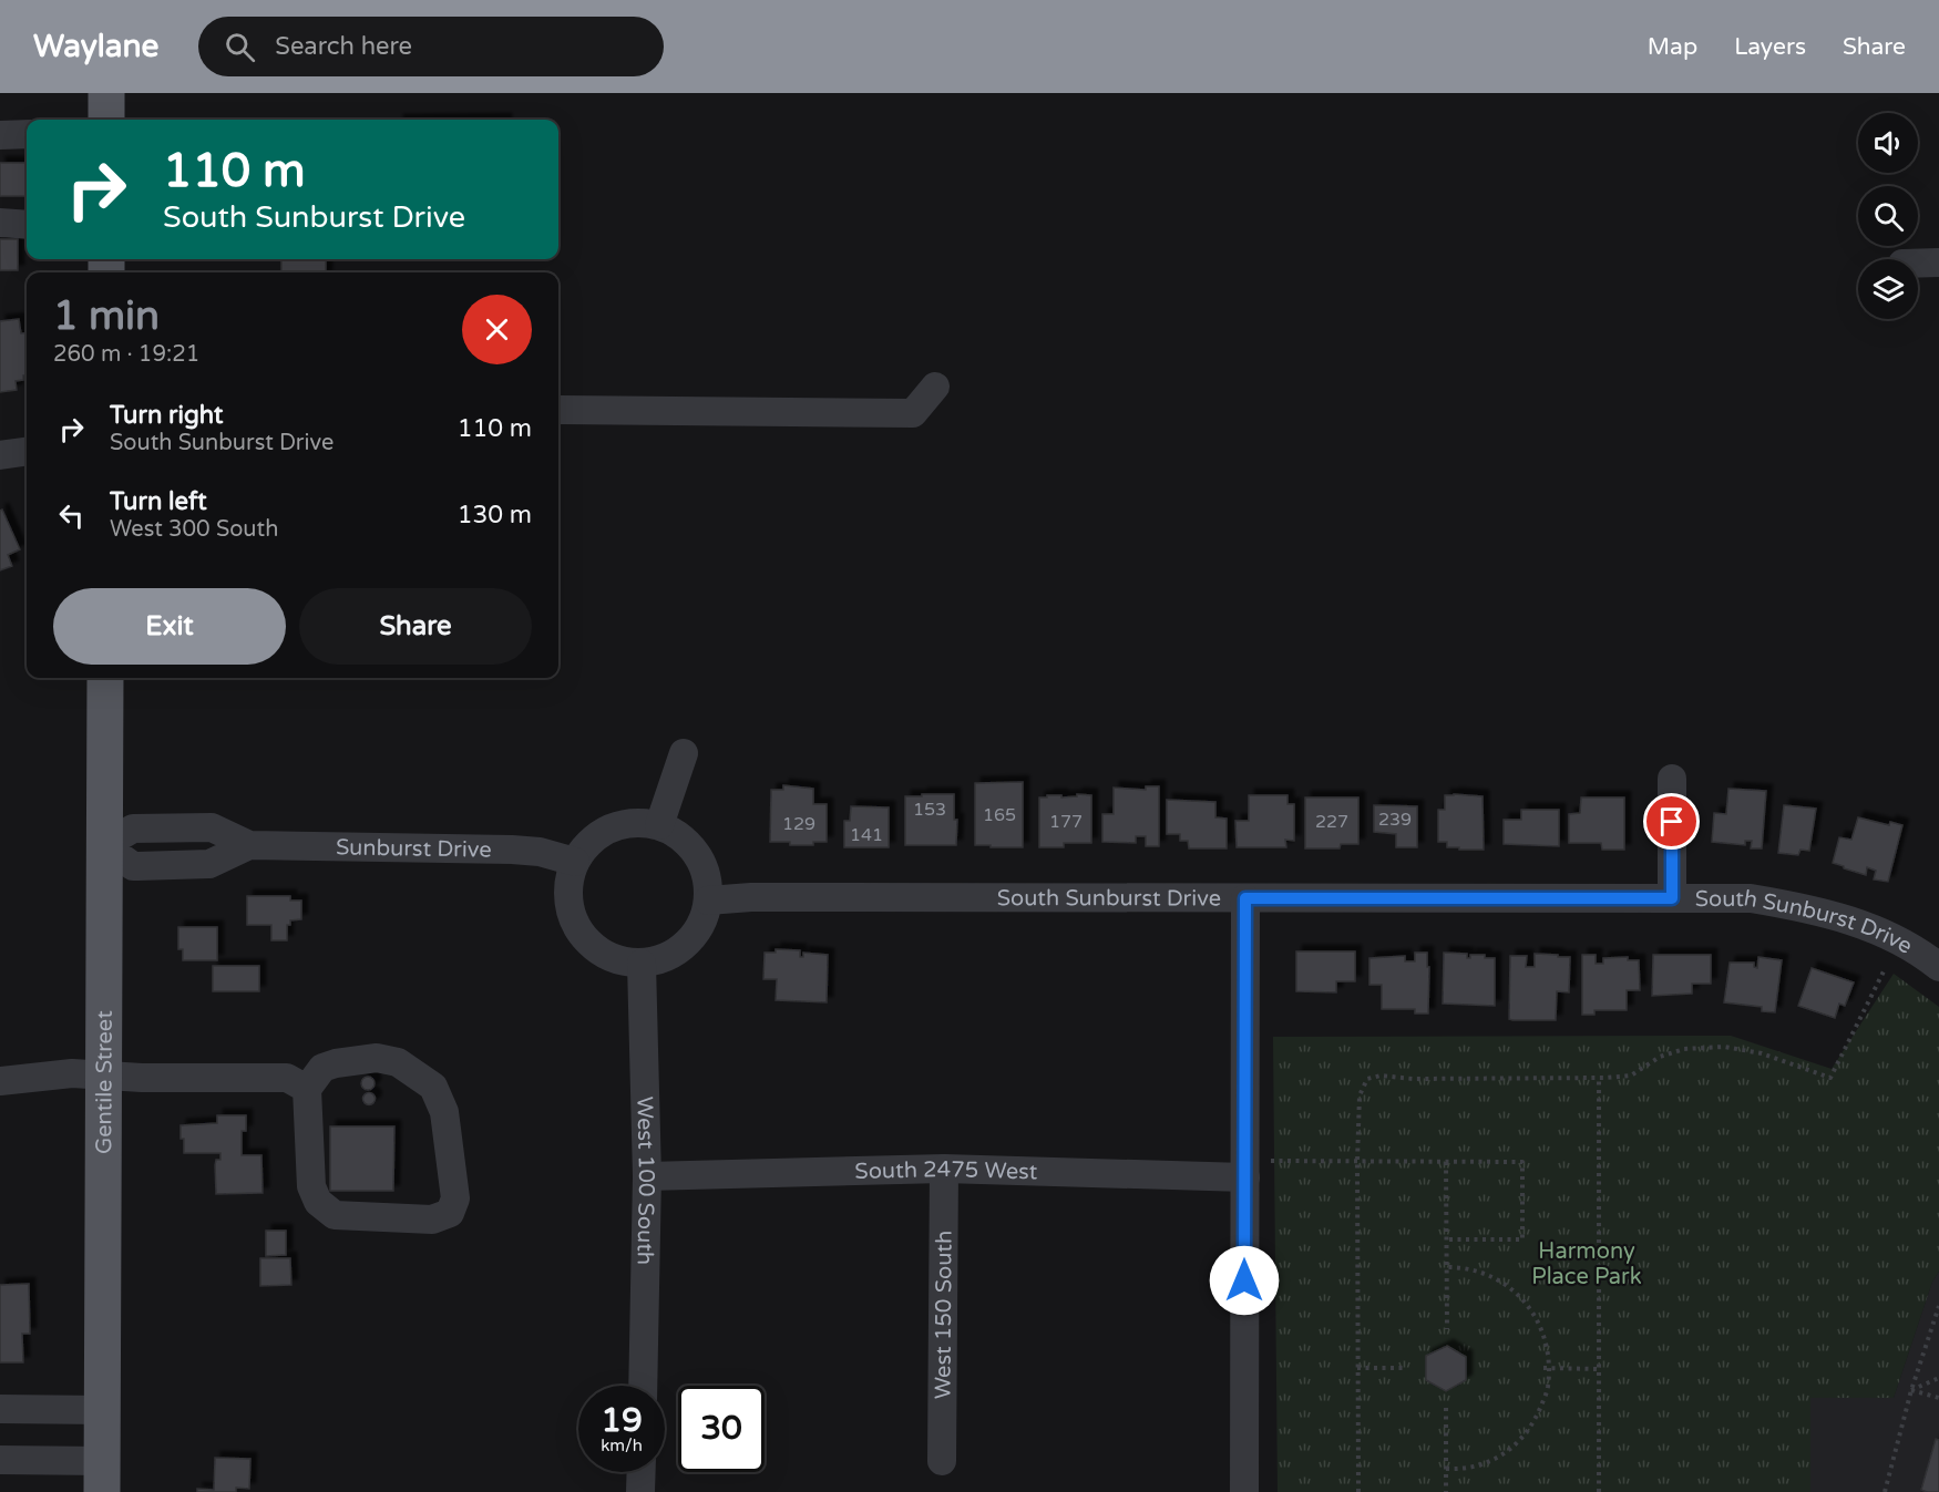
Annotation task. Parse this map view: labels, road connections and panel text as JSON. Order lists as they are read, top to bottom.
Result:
{
  "streets": {
    "main road": ["Gentile Street"],
    "street": [
      "Sunburst Drive",
      "South Sunburst Drive",
      "South 2475 West",
      "West 100 South",
      "West 150 South"
    ]
  },
  "crossings": [
    ["Sunburst Drive", "South Sunburst Drive"],
    ["Sunburst Drive", "Gentile Street"],
    ["Sunburst Drive", "West 100 South"],
    ["South Sunburst Drive", "West 100 South"],
    ["South 2475 West", "West 100 South"],
    ["South 2475 West", "West 150 South"]
  ],
  "parks": ["Harmony Place Park"],
  "house_numbers": [
    "153",
    "165",
    "239",
    "177",
    "227",
    "129",
    "141"
  ],
  "page": {
    "header": "Waylane",
    "search": "Search here",
    "nav": ["Map", "Layers", "Share"],
    "turn": ["110 m", "South Sunburst Drive"],
    "heading": ["1 min", "260 m · 19:21"],
    "list": [
      {
        "name": "Turn right",
        "note": "South Sunburst Drive",
        "value": "110 m"
      },
      {
        "name": "Turn left",
        "note": "West 300 South",
        "value": "130 m"
      }
    ],
    "buttons": ["Exit", "Share"],
    "speed": "19 km/h",
    "limit": "30"
  }
}
